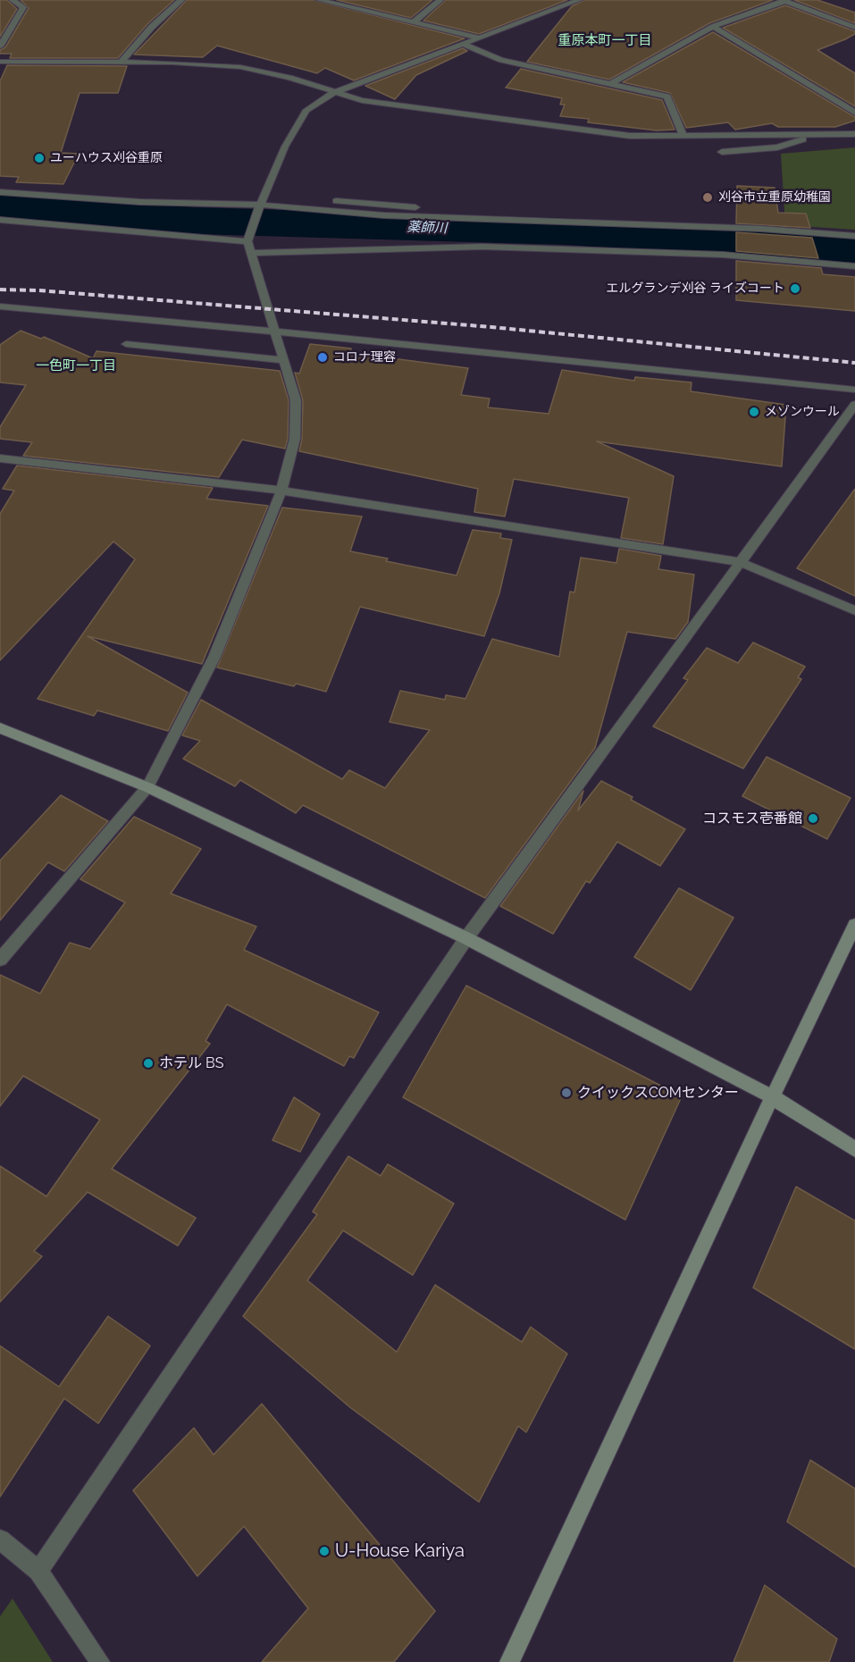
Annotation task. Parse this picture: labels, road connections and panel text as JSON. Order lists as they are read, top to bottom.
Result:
{
  "districts": ["重原本町一丁目", "一色町一丁目"],
  "water": ["薬師川"],
  "places": [
    "ユーハウス刈谷重原",
    "刈谷市立重原幼稚園",
    "エルグランデ刈谷 ライズコート",
    "コロナ理容",
    "メゾンウール",
    "コスモス壱番館",
    "ホテル BS",
    "クイックスCOMセンター",
    "U-House Kariya"
  ]
}
